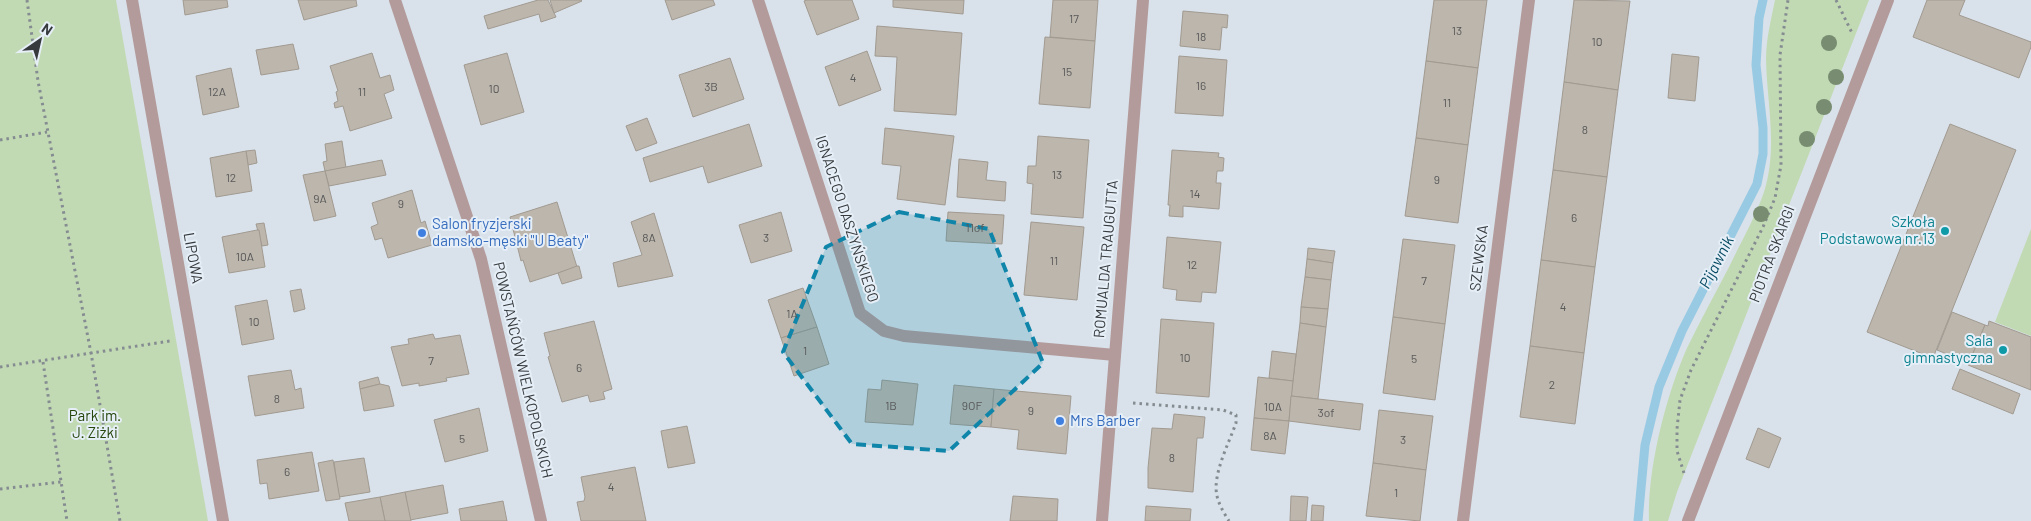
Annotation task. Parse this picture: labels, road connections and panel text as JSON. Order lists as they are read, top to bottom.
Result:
{
  "streets": {
    "street": [
      "IGNACEGO DASZYŃSKIEGO",
      "PIOTRA SKARGI",
      "LIPOWA",
      "SZEWSKA",
      "ROMUALDA TRAUGUTTA",
      "POWSTAŃCÓW WIELKOPOLSKICH"
    ]
  },
  "crossings": [
    ["IGNACEGO DASZYŃSKIEGO", "ROMUALDA TRAUGUTTA"]
  ],
  "water": ["Pijawnik"],
  "parks": ["Park im. J. Ziżki"],
  "places": [
    "Szkoła Podstawowa nr.13",
    "Salon fryzjerski damsko-męski \"U Beaty\"",
    "Sala gimnastyczna",
    "Mrs Barber"
  ],
  "house_numbers": [
    "17",
    "13",
    "18",
    "10",
    "15",
    "4",
    "16",
    "3B",
    "10",
    "12A",
    "11",
    "11",
    "8",
    "13",
    "12",
    "9",
    "14",
    "9A",
    "9",
    "6",
    "11of",
    "8A",
    "3",
    "10A",
    "11",
    "12",
    "7",
    "4",
    "1A",
    "10",
    "1",
    "10",
    "5",
    "7",
    "6",
    "2",
    "8",
    "1B",
    "9OF",
    "10A",
    "9",
    "3of",
    "8A",
    "5",
    "3",
    "8",
    "6",
    "4",
    "1"
  ],
  "north": "top right"
}
